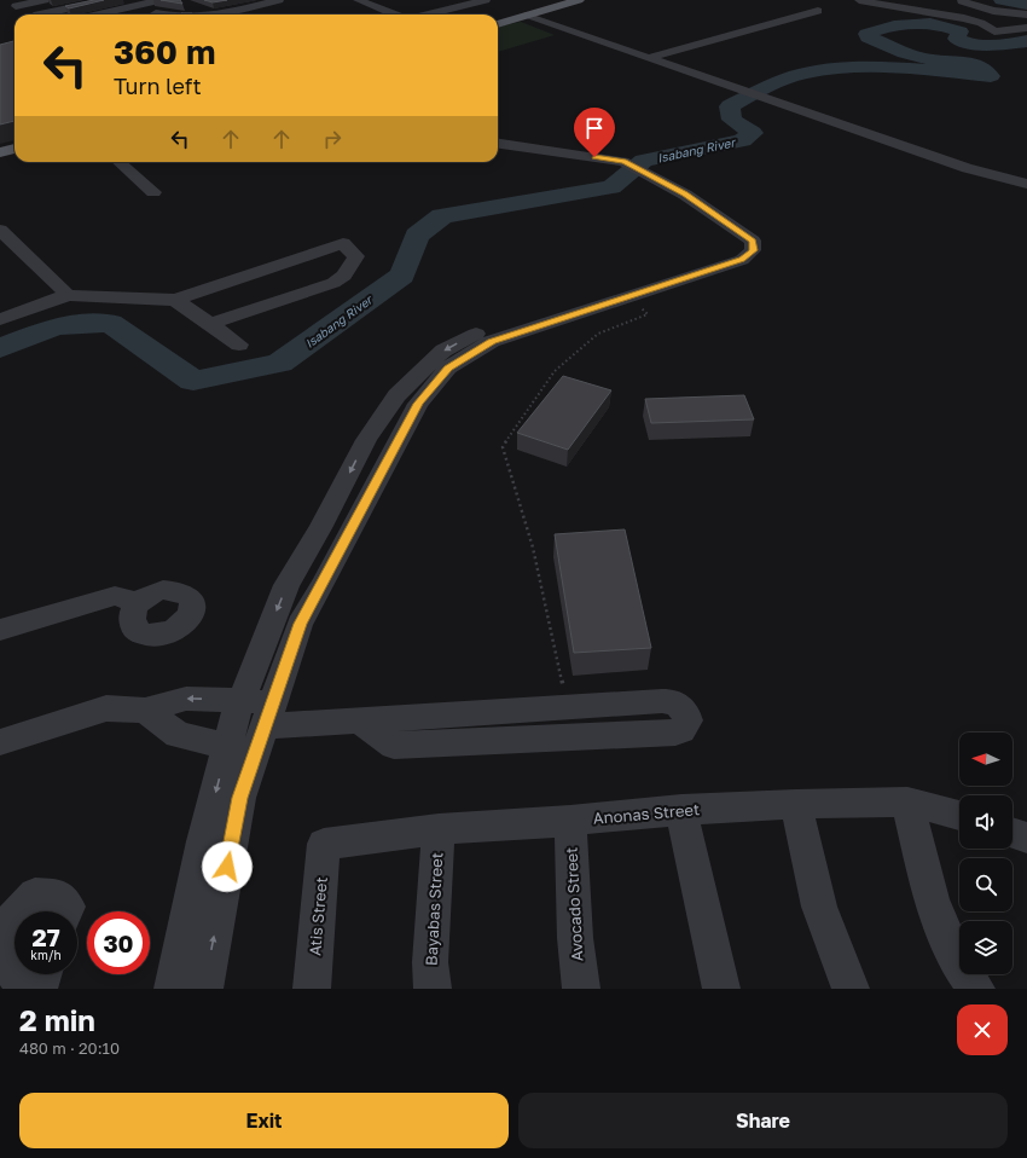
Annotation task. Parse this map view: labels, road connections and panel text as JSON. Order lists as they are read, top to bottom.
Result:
{
  "streets": {
    "street": [
      "Anonas Street",
      "Avocado Street",
      "Bayabas Street",
      "Atis Street"
    ]
  },
  "crossings": [
    ["Anonas Street", "Avocado Street"],
    ["Anonas Street", "Bayabas Street"],
    ["Anonas Street", "Atis Street"]
  ],
  "water": ["Isabang River"],
  "north": "left",
  "page": {
    "turn": ["360 m", "Turn left"],
    "speed": "27 km/h",
    "limit": "30",
    "heading": ["2 min", "480 m · 20:10"],
    "buttons": ["Exit", "Share"]
  }
}
